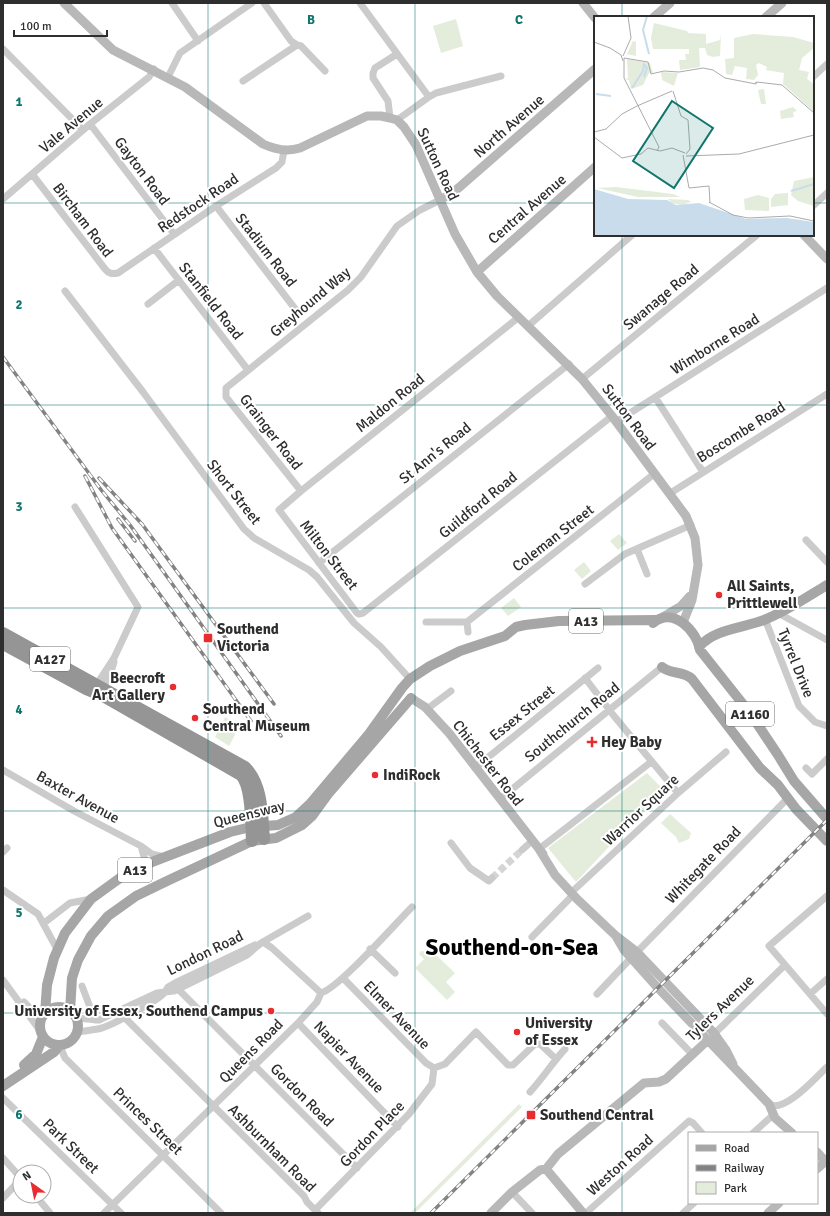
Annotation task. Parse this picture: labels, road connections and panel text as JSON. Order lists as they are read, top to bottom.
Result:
{
  "streets": {
    "highway": ["A127"],
    "main road": ["A13", "A1160", "Queensway"],
    "street": [
      "Vale Avenue",
      "North Avenue",
      "Sutton Road",
      "Gayton Road",
      "Redstock Road",
      "Central Avenue",
      "Bircham Road",
      "Stadium Road",
      "Swanage Road",
      "Stanfield Road",
      "Greyhound Way",
      "Wimborne Road",
      "Maldon Road",
      "Grainger Road",
      "Boscombe Road",
      "St Ann's Road",
      "Short Street",
      "Guildford Road",
      "Coleman Street",
      "Milton Street",
      "Tyrrel Drive",
      "Essex Street",
      "Southchurch Road",
      "Chichester Road",
      "Baxter Avenue",
      "Warrior Square",
      "Whitegate Road",
      "London Road",
      "Tylers Avenue",
      "Elmer Avenue",
      "Queens Road",
      "Napier Avenue",
      "Gordon Road",
      "Princes Street",
      "Gordon Place",
      "Park Street",
      "Ashburnham Road",
      "Weston Road"
    ]
  },
  "crossings": [
    ["Vale Avenue", "Gayton Road"],
    ["Vale Avenue", "Bircham Road"],
    ["North Avenue", "Sutton Road"],
    ["North Avenue", "Greyhound Way"],
    ["Sutton Road", "Central Avenue"],
    ["Sutton Road", "Swanage Road"],
    ["Sutton Road", "Greyhound Way"],
    ["Sutton Road", "Wimborne Road"],
    ["Sutton Road", "Maldon Road"],
    ["Sutton Road", "Boscombe Road"],
    ["Sutton Road", "St Ann's Road"],
    ["Sutton Road", "Guildford Road"],
    ["Sutton Road", "Coleman Street"],
    ["Gayton Road", "Redstock Road"],
    ["Redstock Road", "Bircham Road"],
    ["Redstock Road", "Stadium Road"],
    ["Redstock Road", "Stanfield Road"],
    ["Stanfield Road", "Greyhound Way"],
    ["Greyhound Way", "Grainger Road"],
    ["Wimborne Road", "Guildford Road"],
    ["Maldon Road", "Grainger Road"],
    ["Maldon Road", "Milton Street"],
    ["St Ann's Road", "Milton Street"],
    ["Short Street", "Queensway"],
    ["Guildford Road", "Milton Street"],
    ["A127", "Queensway"],
    ["Essex Street", "Chichester Road"],
    ["A1160", "Southchurch Road"],
    ["A1160", "Whitegate Road"],
    ["Southchurch Road", "Chichester Road"],
    ["Chichester Road", "Warrior Square"],
    ["Chichester Road", "Queensway"],
    ["Chichester Road", "Whitegate Road"],
    ["Chichester Road", "Tylers Avenue"],
    ["Baxter Avenue", "Queensway"],
    ["Queensway", "London Road"],
    ["Queensway", "Princes Street"],
    ["London Road", "Gordon Road"],
    ["London Road", "Princes Street"],
    ["London Road", "Ashburnham Road"],
    ["Elmer Avenue", "Queens Road"],
    ["Elmer Avenue", "Gordon Place"],
    ["Queens Road", "Napier Avenue"],
    ["Queens Road", "Gordon Road"],
    ["Queens Road", "Princes Street"],
    ["Queens Road", "Park Street"],
    ["Queens Road", "Ashburnham Road"],
    ["Napier Avenue", "Gordon Place"],
    ["Gordon Road", "Gordon Place"],
    ["Gordon Place", "Ashburnham Road"]
  ],
  "districts": ["Southend-on-Sea"],
  "places": {
    "other": [
      "All Saints, Prittlewell",
      "Beecroft Art Gallery",
      "Southend Central Museum",
      "IndiRock",
      "University of Essex, Southend Campus",
      "University of Essex"
    ],
    "transit": ["Southend Victoria", "Southend Central"],
    "health": ["Hey Baby"]
  },
  "legend": ["Road", "Railway", "Park"],
  "scale_bar": "100 m",
  "north": "top left",
  "grid": {
    "columns": ["B", "C"],
    "rows": [
      "1",
      "2",
      "3",
      "4",
      "5",
      "6"
    ]
  }
}
